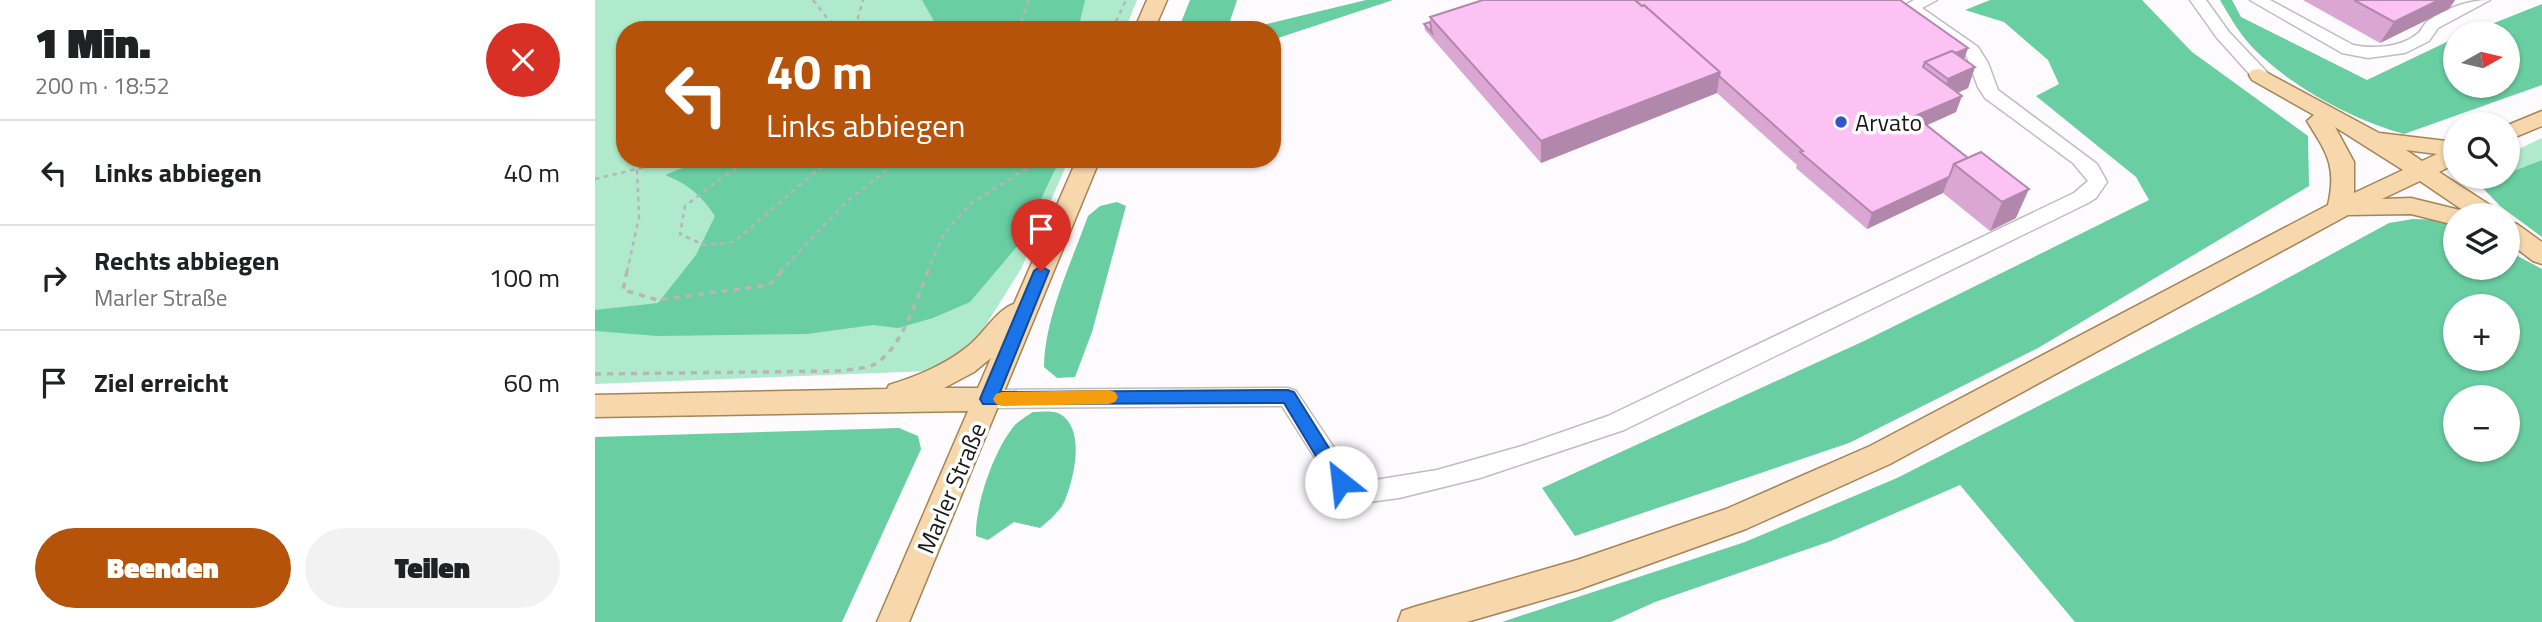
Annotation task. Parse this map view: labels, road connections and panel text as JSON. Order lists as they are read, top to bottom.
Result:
{
  "streets": {
    "main road": ["Marler Straße"]
  },
  "places": ["Arvato"],
  "north": "right",
  "page": {
    "heading": ["1 Min.", "200 m · 18:52"],
    "map_buttons": ["+", "−"],
    "turn": ["40 m", "Links abbiegen"],
    "list": [
      {
        "name": "Links abbiegen",
        "value": "40 m"
      },
      {
        "name": "Rechts abbiegen",
        "note": "Marler Straße",
        "value": "100 m"
      },
      {
        "name": "Ziel erreicht",
        "value": "60 m"
      }
    ],
    "buttons": ["Beenden", "Teilen"]
  }
}
